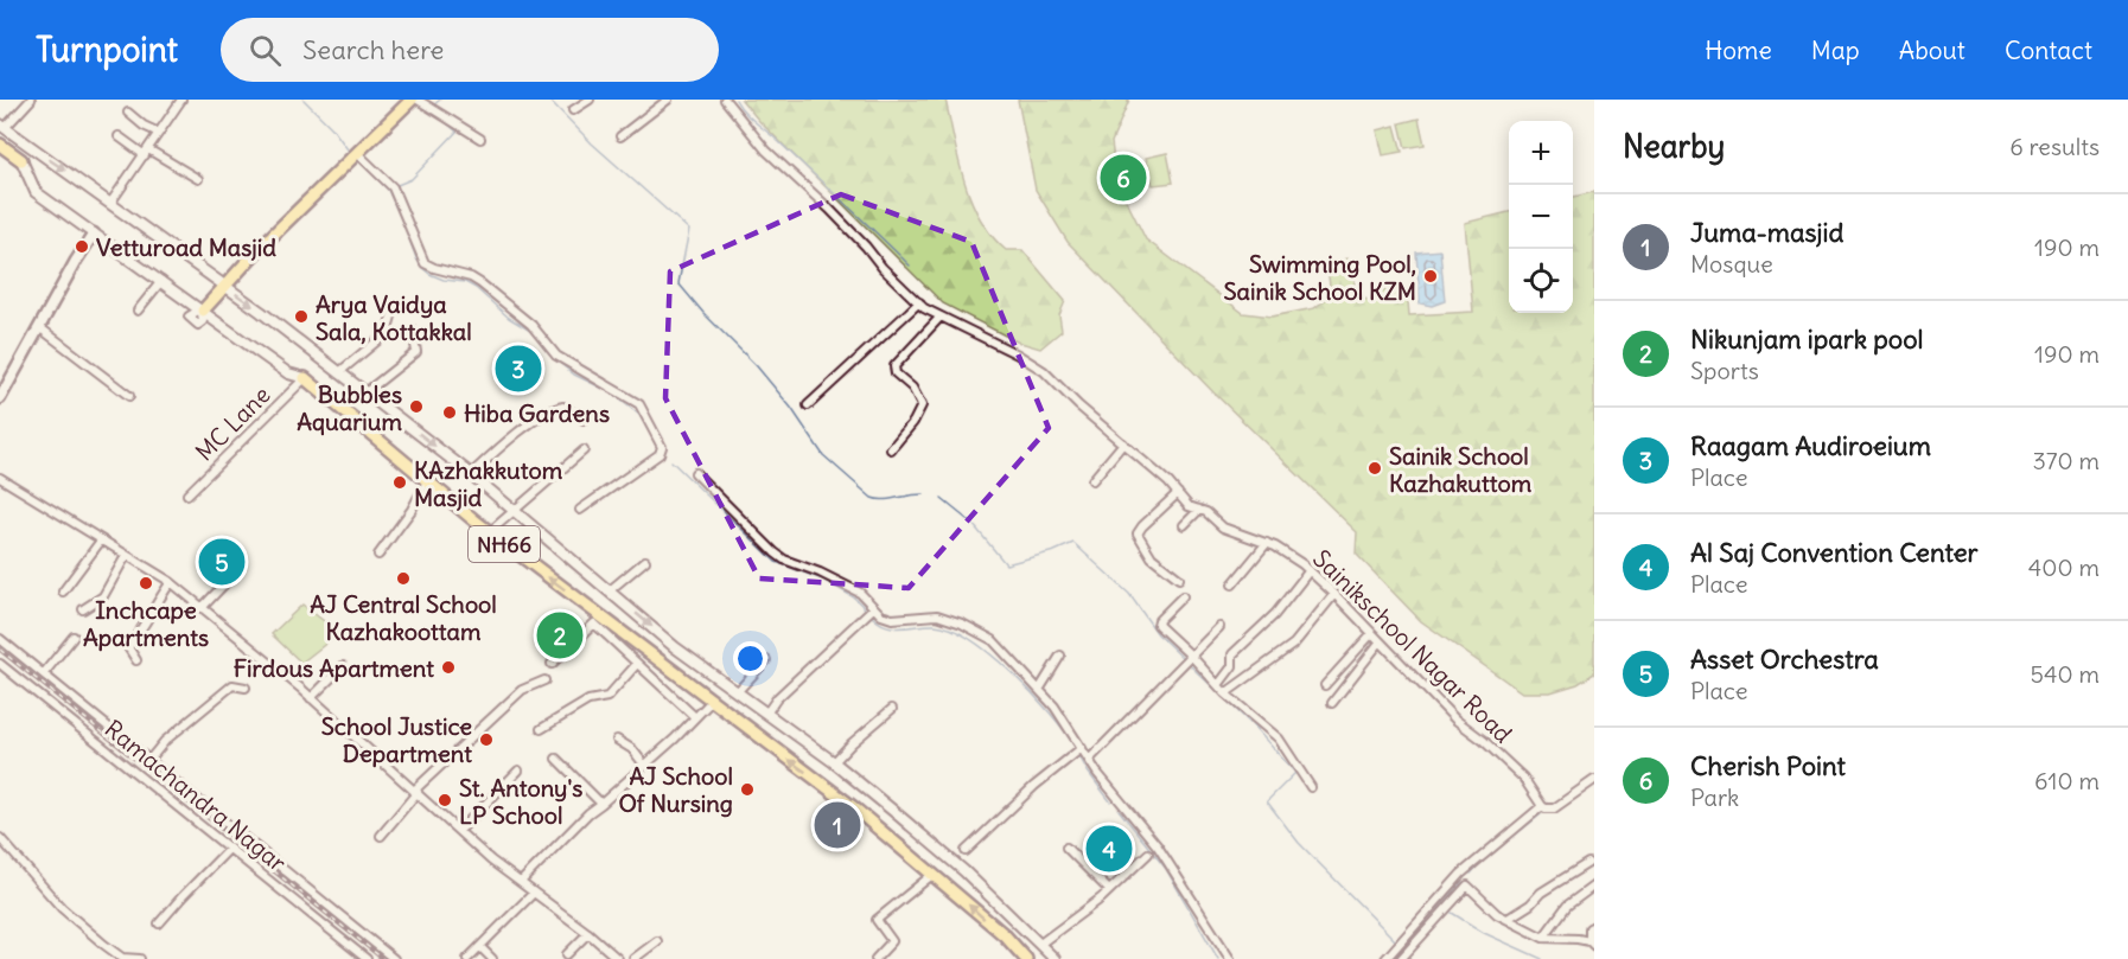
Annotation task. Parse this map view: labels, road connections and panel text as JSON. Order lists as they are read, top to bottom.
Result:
{
  "streets": {
    "main road": ["NH66"],
    "street": ["MC Lane", "Sainikschool Nagar Road", "Ramachandra Nagar"]
  },
  "crossings": [
    ["MC Lane", "NH66"]
  ],
  "places": [
    "Vetturoad Masjid",
    "Swimming Pool, Sainik School KZM",
    "Arya Vaidya Sala, Kottakkal",
    "Bubbles Aquarium",
    "Hiba Gardens",
    "Sainik School Kazhakuttom",
    "KAzhakkutom Masjid",
    "AJ Central School Kazhakoottam",
    "Inchcape Apartments",
    "Firdous Apartment",
    "School Justice Department",
    "AJ School Of Nursing",
    "St. Antony's LP School"
  ],
  "page": {
    "header": "Turnpoint",
    "search": "Search here",
    "nav": [
      "Home",
      "Map",
      "About",
      "Contact"
    ],
    "heading": ["Nearby", "6 results"],
    "map_buttons": ["+", "−"],
    "pins": [
      "6",
      "3",
      "5",
      "2",
      "1",
      "4"
    ],
    "list": [
      {
        "mark": "1",
        "name": "Juma-masjid",
        "note": "Mosque",
        "value": "190 m"
      },
      {
        "mark": "2",
        "name": "Nikunjam ipark pool",
        "note": "Sports",
        "value": "190 m"
      },
      {
        "mark": "3",
        "name": "Raagam Audiroeium",
        "note": "Place",
        "value": "370 m"
      },
      {
        "mark": "4",
        "name": "Al Saj Convention Center",
        "note": "Place",
        "value": "400 m"
      },
      {
        "mark": "5",
        "name": "Asset Orchestra",
        "note": "Place",
        "value": "540 m"
      },
      {
        "mark": "6",
        "name": "Cherish Point",
        "note": "Park",
        "value": "610 m"
      }
    ]
  }
}
